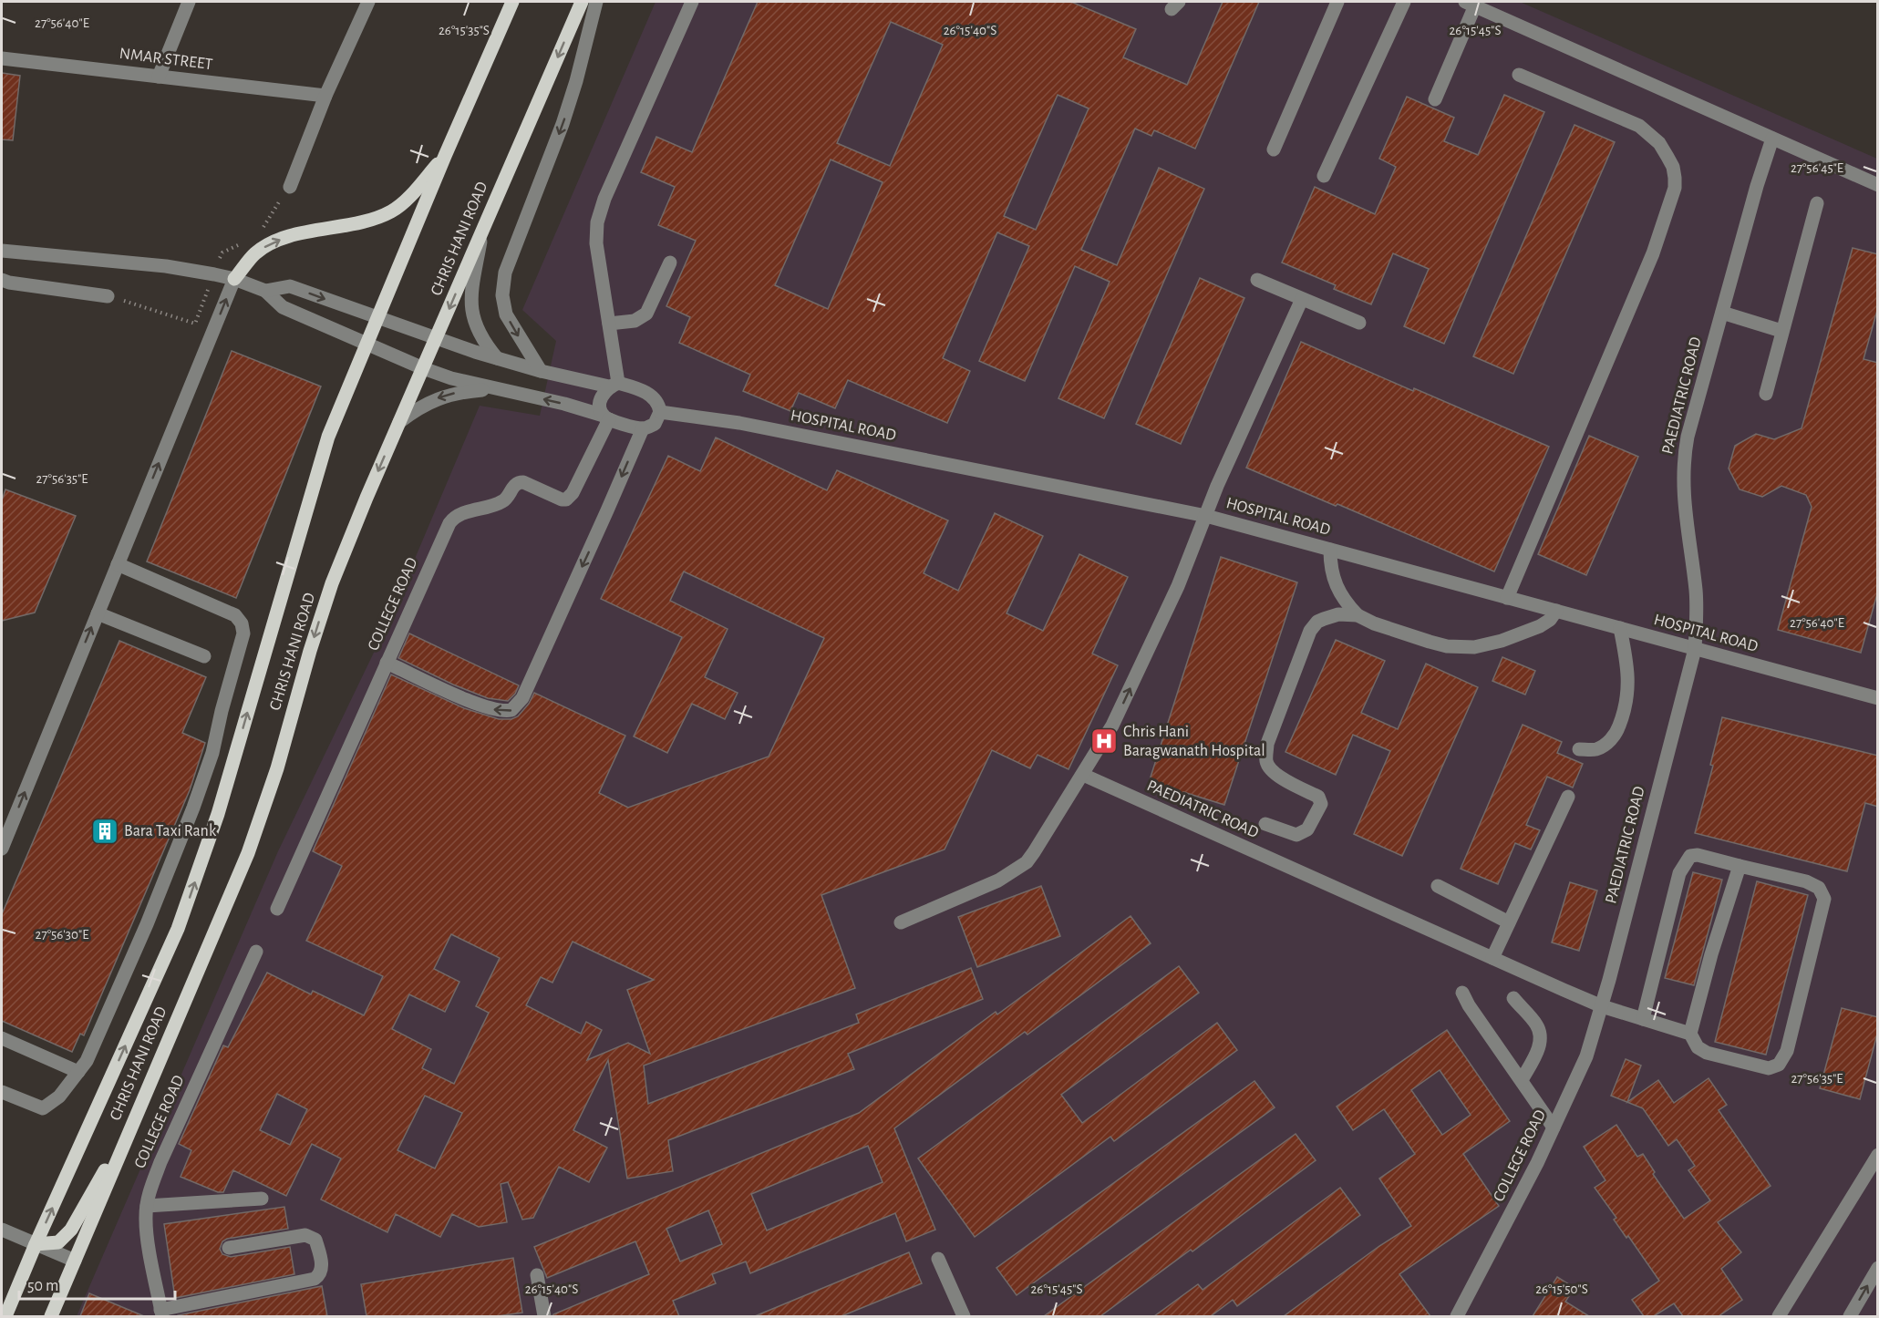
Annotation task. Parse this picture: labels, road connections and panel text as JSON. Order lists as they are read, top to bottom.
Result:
{
  "streets": {
    "main road": ["CHRIS HANI ROAD"],
    "street": [
      "NMAR STREET",
      "PAEDIATRIC ROAD",
      "HOSPITAL ROAD",
      "COLLEGE ROAD"
    ]
  },
  "crossings": [
    ["PAEDIATRIC ROAD", "HOSPITAL ROAD"],
    ["PAEDIATRIC ROAD", "COLLEGE ROAD"],
    ["HOSPITAL ROAD", "COLLEGE ROAD"]
  ],
  "places": {
    "hospital": ["Chris Hani Baragwanath Hospital"],
    "building": ["Bara Taxi Rank"]
  },
  "scale_bar": "50 m",
  "coordinates": [
    "27°56'40\"E",
    "26°15'35\"S",
    "26°15'40\"S",
    "26°15'45\"S",
    "27°56'45\"E",
    "27°56'35\"E",
    "27°56'30\"E",
    "26°15'50\"S"
  ]
}
